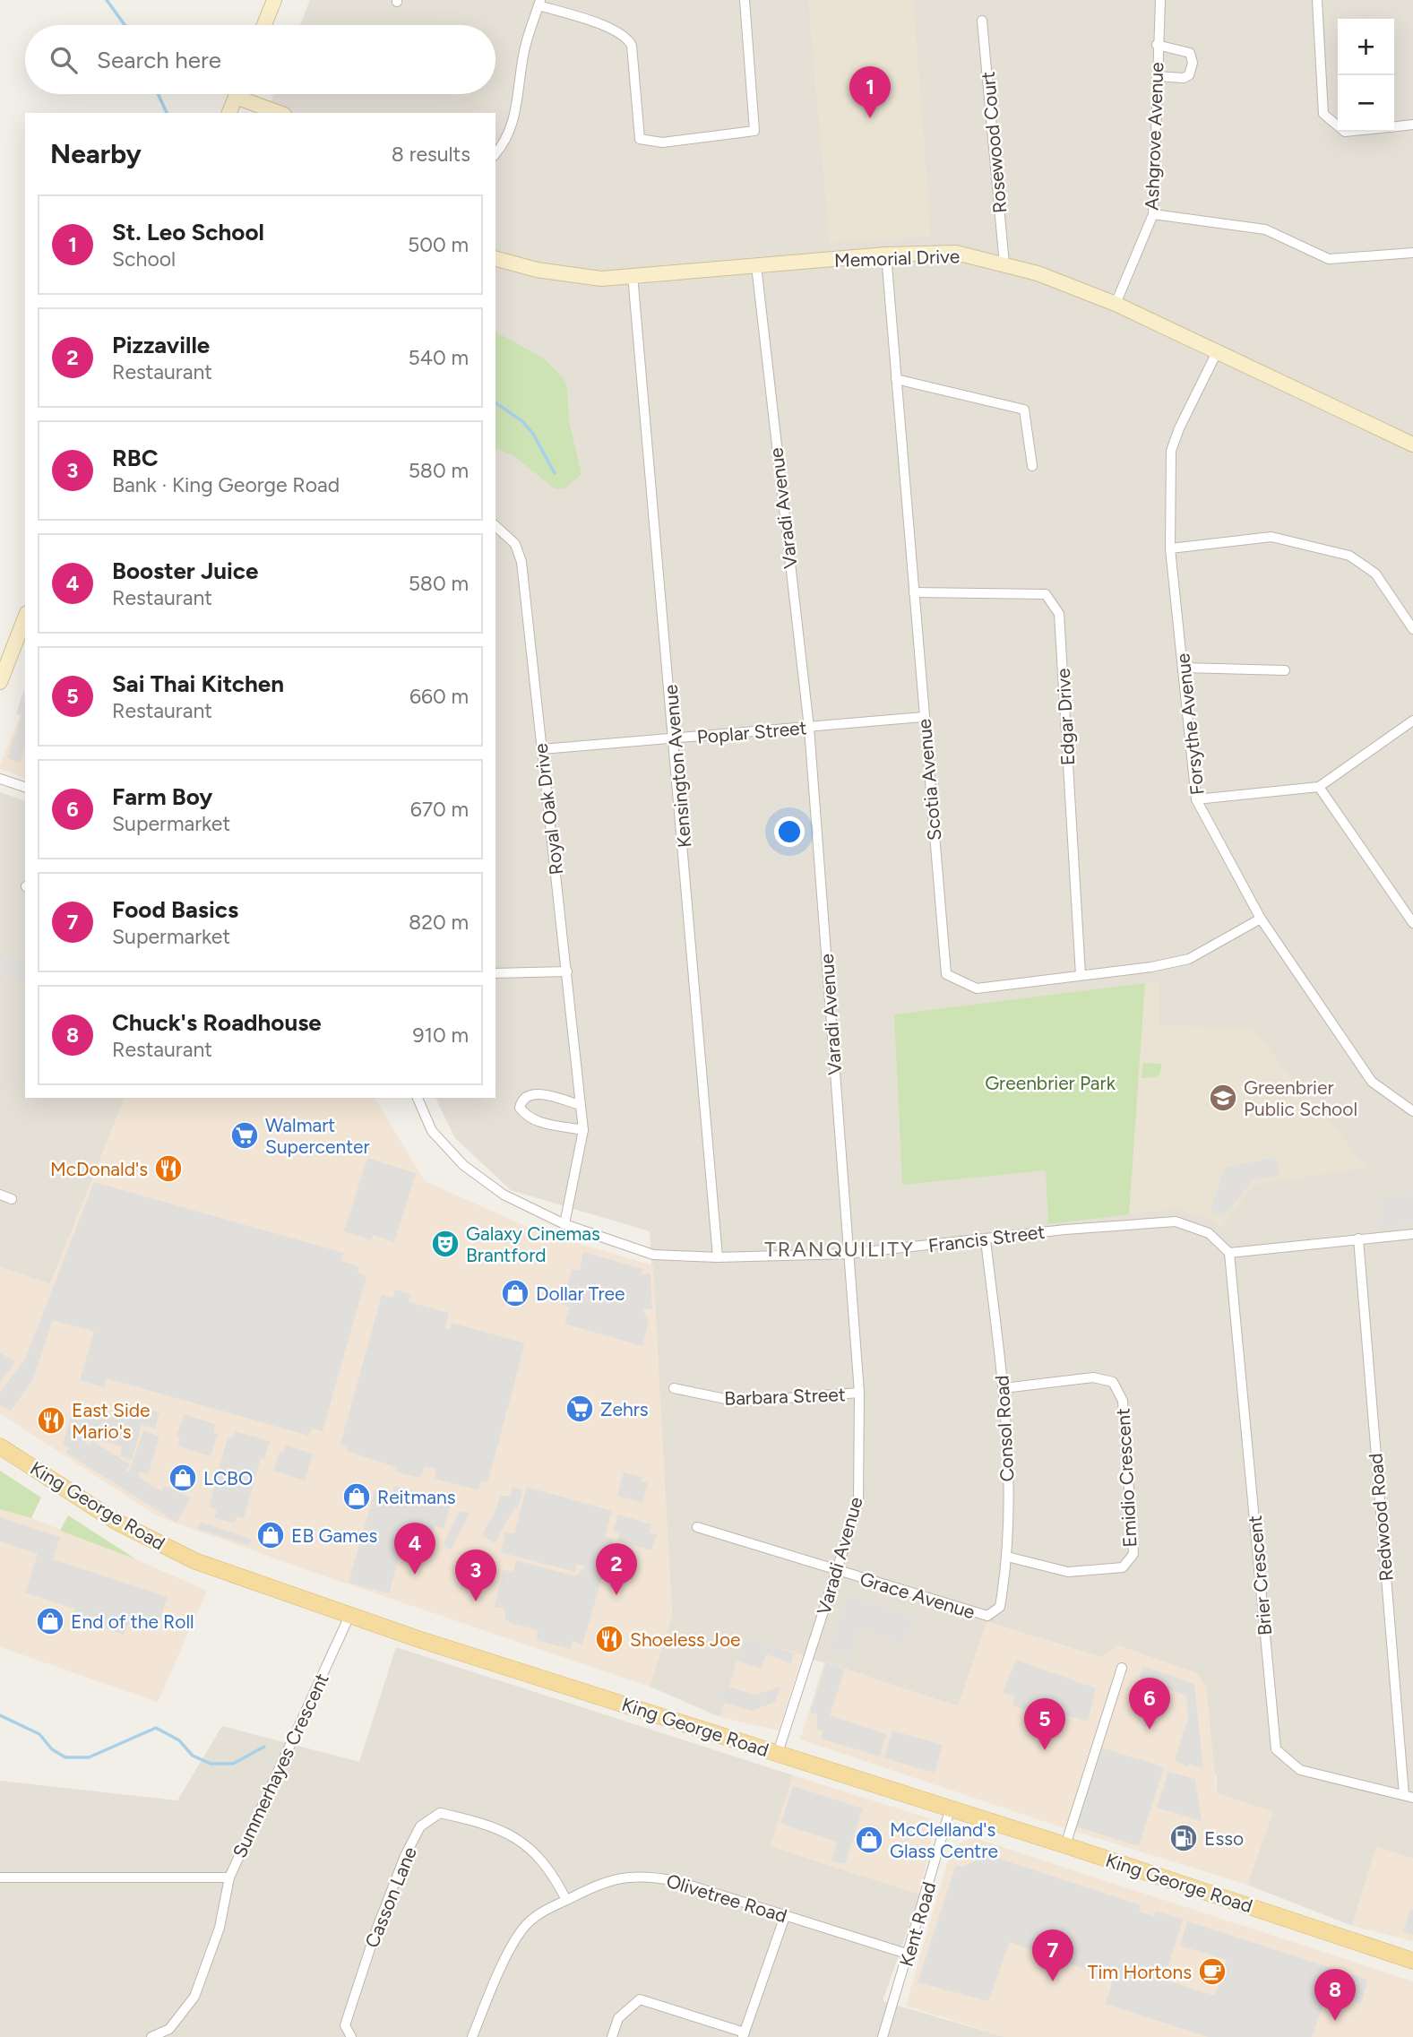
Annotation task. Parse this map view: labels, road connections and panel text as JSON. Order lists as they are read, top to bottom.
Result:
{
  "streets": {
    "main road": ["Memorial Drive", "King George Road"],
    "street": [
      "Ashgrove Avenue",
      "Rosewood Court",
      "Varadi Avenue",
      "Edgar Drive",
      "Forsythe Avenue",
      "Poplar Street",
      "Kensington Avenue",
      "Scotia Avenue",
      "Royal Oak Drive",
      "Francis Street",
      "Barbara Street",
      "Consol Road",
      "Emidio Crescent",
      "Redwood Road",
      "Brier Crescent",
      "Grace Avenue",
      "Summerhayes Crescent",
      "Casson Lane",
      "Olivetree Road",
      "Kent Road"
    ]
  },
  "crossings": [
    ["Ashgrove Avenue", "Memorial Drive"],
    ["Rosewood Court", "Memorial Drive"],
    ["Memorial Drive", "Varadi Avenue"],
    ["Memorial Drive", "Forsythe Avenue"],
    ["Memorial Drive", "Kensington Avenue"],
    ["Memorial Drive", "Scotia Avenue"],
    ["Varadi Avenue", "Poplar Street"],
    ["Varadi Avenue", "Francis Street"],
    ["Varadi Avenue", "Barbara Street"],
    ["Varadi Avenue", "King George Road"],
    ["Varadi Avenue", "Grace Avenue"],
    ["Edgar Drive", "Scotia Avenue"],
    ["Forsythe Avenue", "Scotia Avenue"],
    ["Poplar Street", "Kensington Avenue"],
    ["Poplar Street", "Scotia Avenue"],
    ["Poplar Street", "Royal Oak Drive"],
    ["Kensington Avenue", "Francis Street"],
    ["Royal Oak Drive", "Francis Street"],
    ["Francis Street", "Consol Road"],
    ["Francis Street", "Brier Crescent"],
    ["Consol Road", "Emidio Crescent"],
    ["Consol Road", "Grace Avenue"],
    ["King George Road", "Summerhayes Crescent"],
    ["King George Road", "Kent Road"],
    ["Redwood Road", "Brier Crescent"],
    ["Casson Lane", "Olivetree Road"],
    ["Olivetree Road", "Kent Road"]
  ],
  "districts": ["TRANQUILITY"],
  "parks": ["Greenbrier Park"],
  "places": {
    "school or university": ["Greenbrier Public School"],
    "supermarket": ["Walmart Supercenter", "Zehrs"],
    "restaurant": ["McDonald's", "East Side Mario's", "Shoeless Joe"],
    "theatre": ["Galaxy Cinemas Brantford"],
    "shop": [
      "Dollar Tree",
      "LCBO",
      "Reitmans",
      "EB Games",
      "End of the Roll",
      "McClelland's Glass Centre"
    ],
    "fuel station": ["Esso"],
    "cafe": ["Tim Hortons"]
  },
  "page": {
    "map_buttons": ["+", "−"],
    "search": "Search here",
    "pins": [
      "1",
      "4",
      "2",
      "3",
      "6",
      "5",
      "7",
      "8"
    ],
    "heading": ["Nearby", "8 results"],
    "list": [
      {
        "mark": "1",
        "name": "St. Leo School",
        "note": "School",
        "value": "500 m"
      },
      {
        "mark": "2",
        "name": "Pizzaville",
        "note": "Restaurant",
        "value": "540 m"
      },
      {
        "mark": "3",
        "name": "RBC",
        "note": "Bank · King George Road",
        "value": "580 m"
      },
      {
        "mark": "4",
        "name": "Booster Juice",
        "note": "Restaurant",
        "value": "580 m"
      },
      {
        "mark": "5",
        "name": "Sai Thai Kitchen",
        "note": "Restaurant",
        "value": "660 m"
      },
      {
        "mark": "6",
        "name": "Farm Boy",
        "note": "Supermarket",
        "value": "670 m"
      },
      {
        "mark": "7",
        "name": "Food Basics",
        "note": "Supermarket",
        "value": "820 m"
      },
      {
        "mark": "8",
        "name": "Chuck's Roadhouse",
        "note": "Restaurant",
        "value": "910 m"
      }
    ]
  }
}
